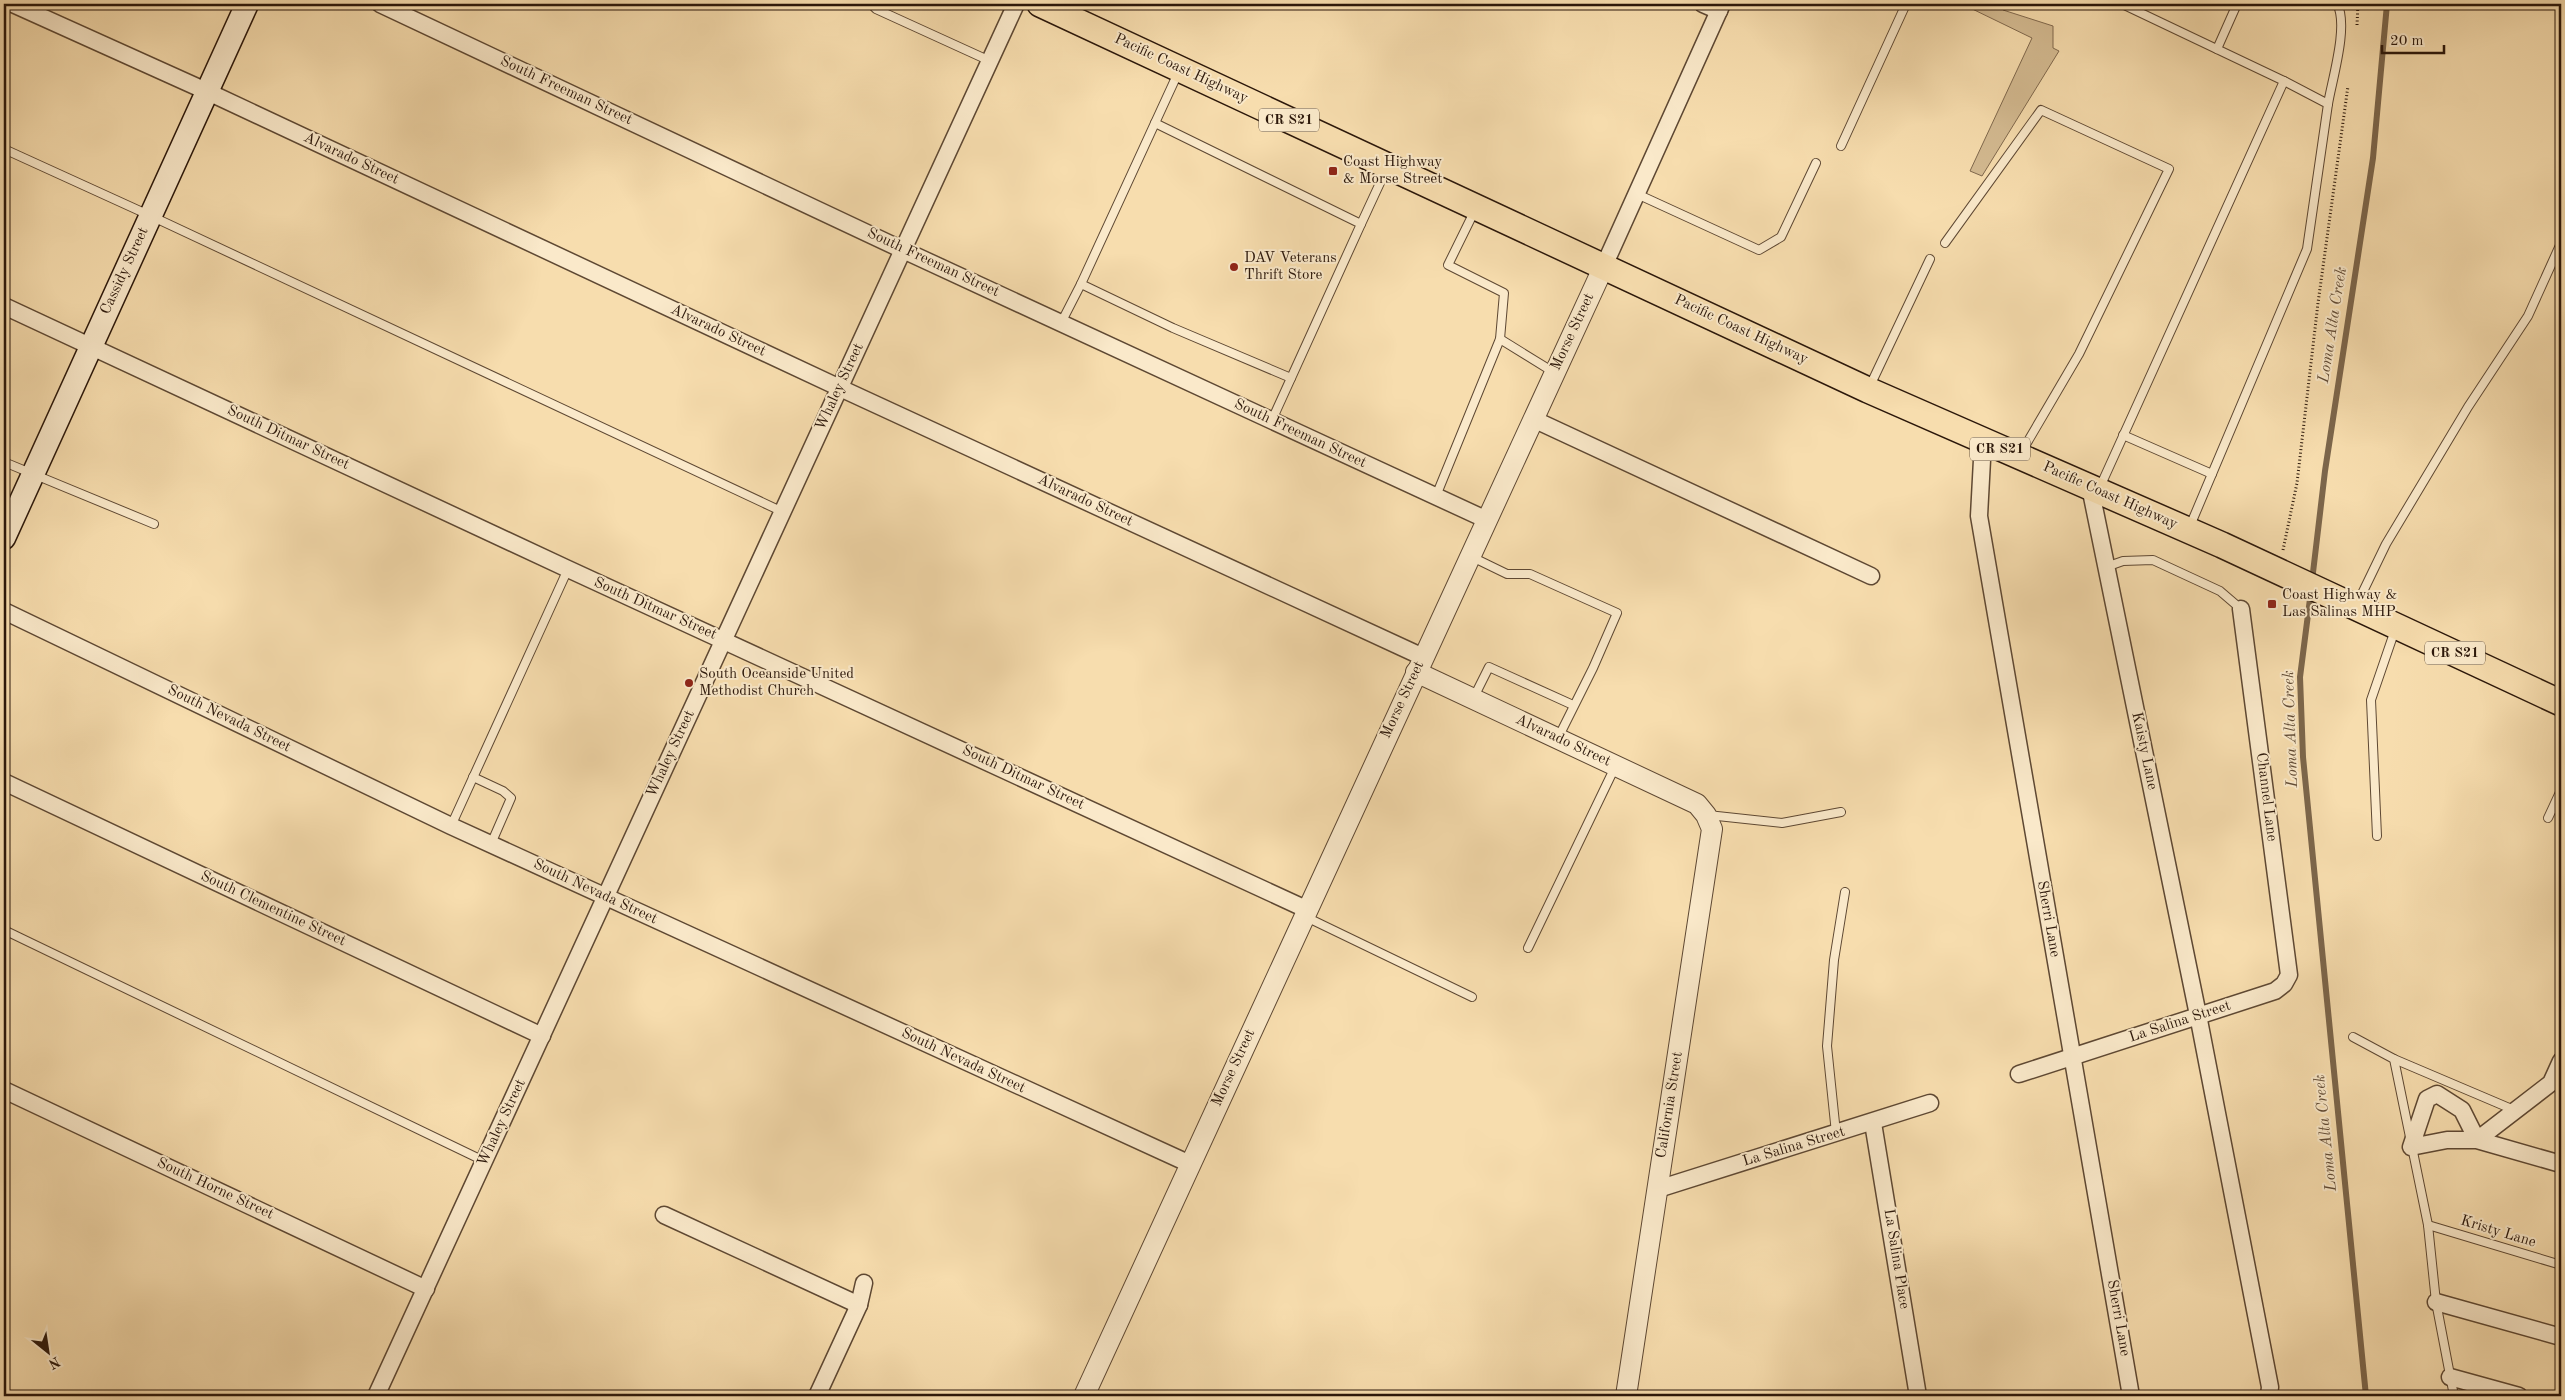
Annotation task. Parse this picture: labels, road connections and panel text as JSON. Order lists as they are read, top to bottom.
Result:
{
  "streets": {
    "main road": ["Pacific Coast Highway", "CR S21", "Cassidy Street"],
    "street": [
      "South Freeman Street",
      "Alvarado Street",
      "Morse Street",
      "Whaley Street",
      "South Ditmar Street",
      "South Nevada Street",
      "Kaisty Lane",
      "Channel Lane",
      "South Clementine Street",
      "Sherri Lane",
      "La Salina Street",
      "California Street",
      "South Horne Street",
      "La Salina Place"
    ],
    "lane": ["Kristy Lane"]
  },
  "crossings": [
    ["Pacific Coast Highway", "Morse Street"],
    ["Pacific Coast Highway", "Kaisty Lane"],
    ["Pacific Coast Highway", "Sherri Lane"],
    ["South Freeman Street", "Morse Street"],
    ["South Freeman Street", "Whaley Street"],
    ["Alvarado Street", "Cassidy Street"],
    ["Alvarado Street", "Morse Street"],
    ["Alvarado Street", "Whaley Street"],
    ["Alvarado Street", "California Street"],
    ["Cassidy Street", "South Ditmar Street"],
    ["Morse Street", "South Ditmar Street"],
    ["Morse Street", "South Nevada Street"],
    ["Whaley Street", "South Ditmar Street"],
    ["Whaley Street", "South Nevada Street"],
    ["Whaley Street", "South Clementine Street"],
    ["Whaley Street", "South Horne Street"],
    ["Kaisty Lane", "La Salina Street"],
    ["Channel Lane", "La Salina Street"],
    ["Sherri Lane", "La Salina Street"],
    ["La Salina Street", "California Street"],
    ["La Salina Street", "La Salina Place"]
  ],
  "water": ["Loma Alta Creek"],
  "places": {
    "transit": ["Coast Highway & Morse Street", "Coast Highway & Las Salinas MHP"],
    "other": ["DAV Veterans Thrift Store", "South Oceanside United Methodist Church"]
  },
  "scale_bar": "20 m",
  "north": "bottom right"
}
